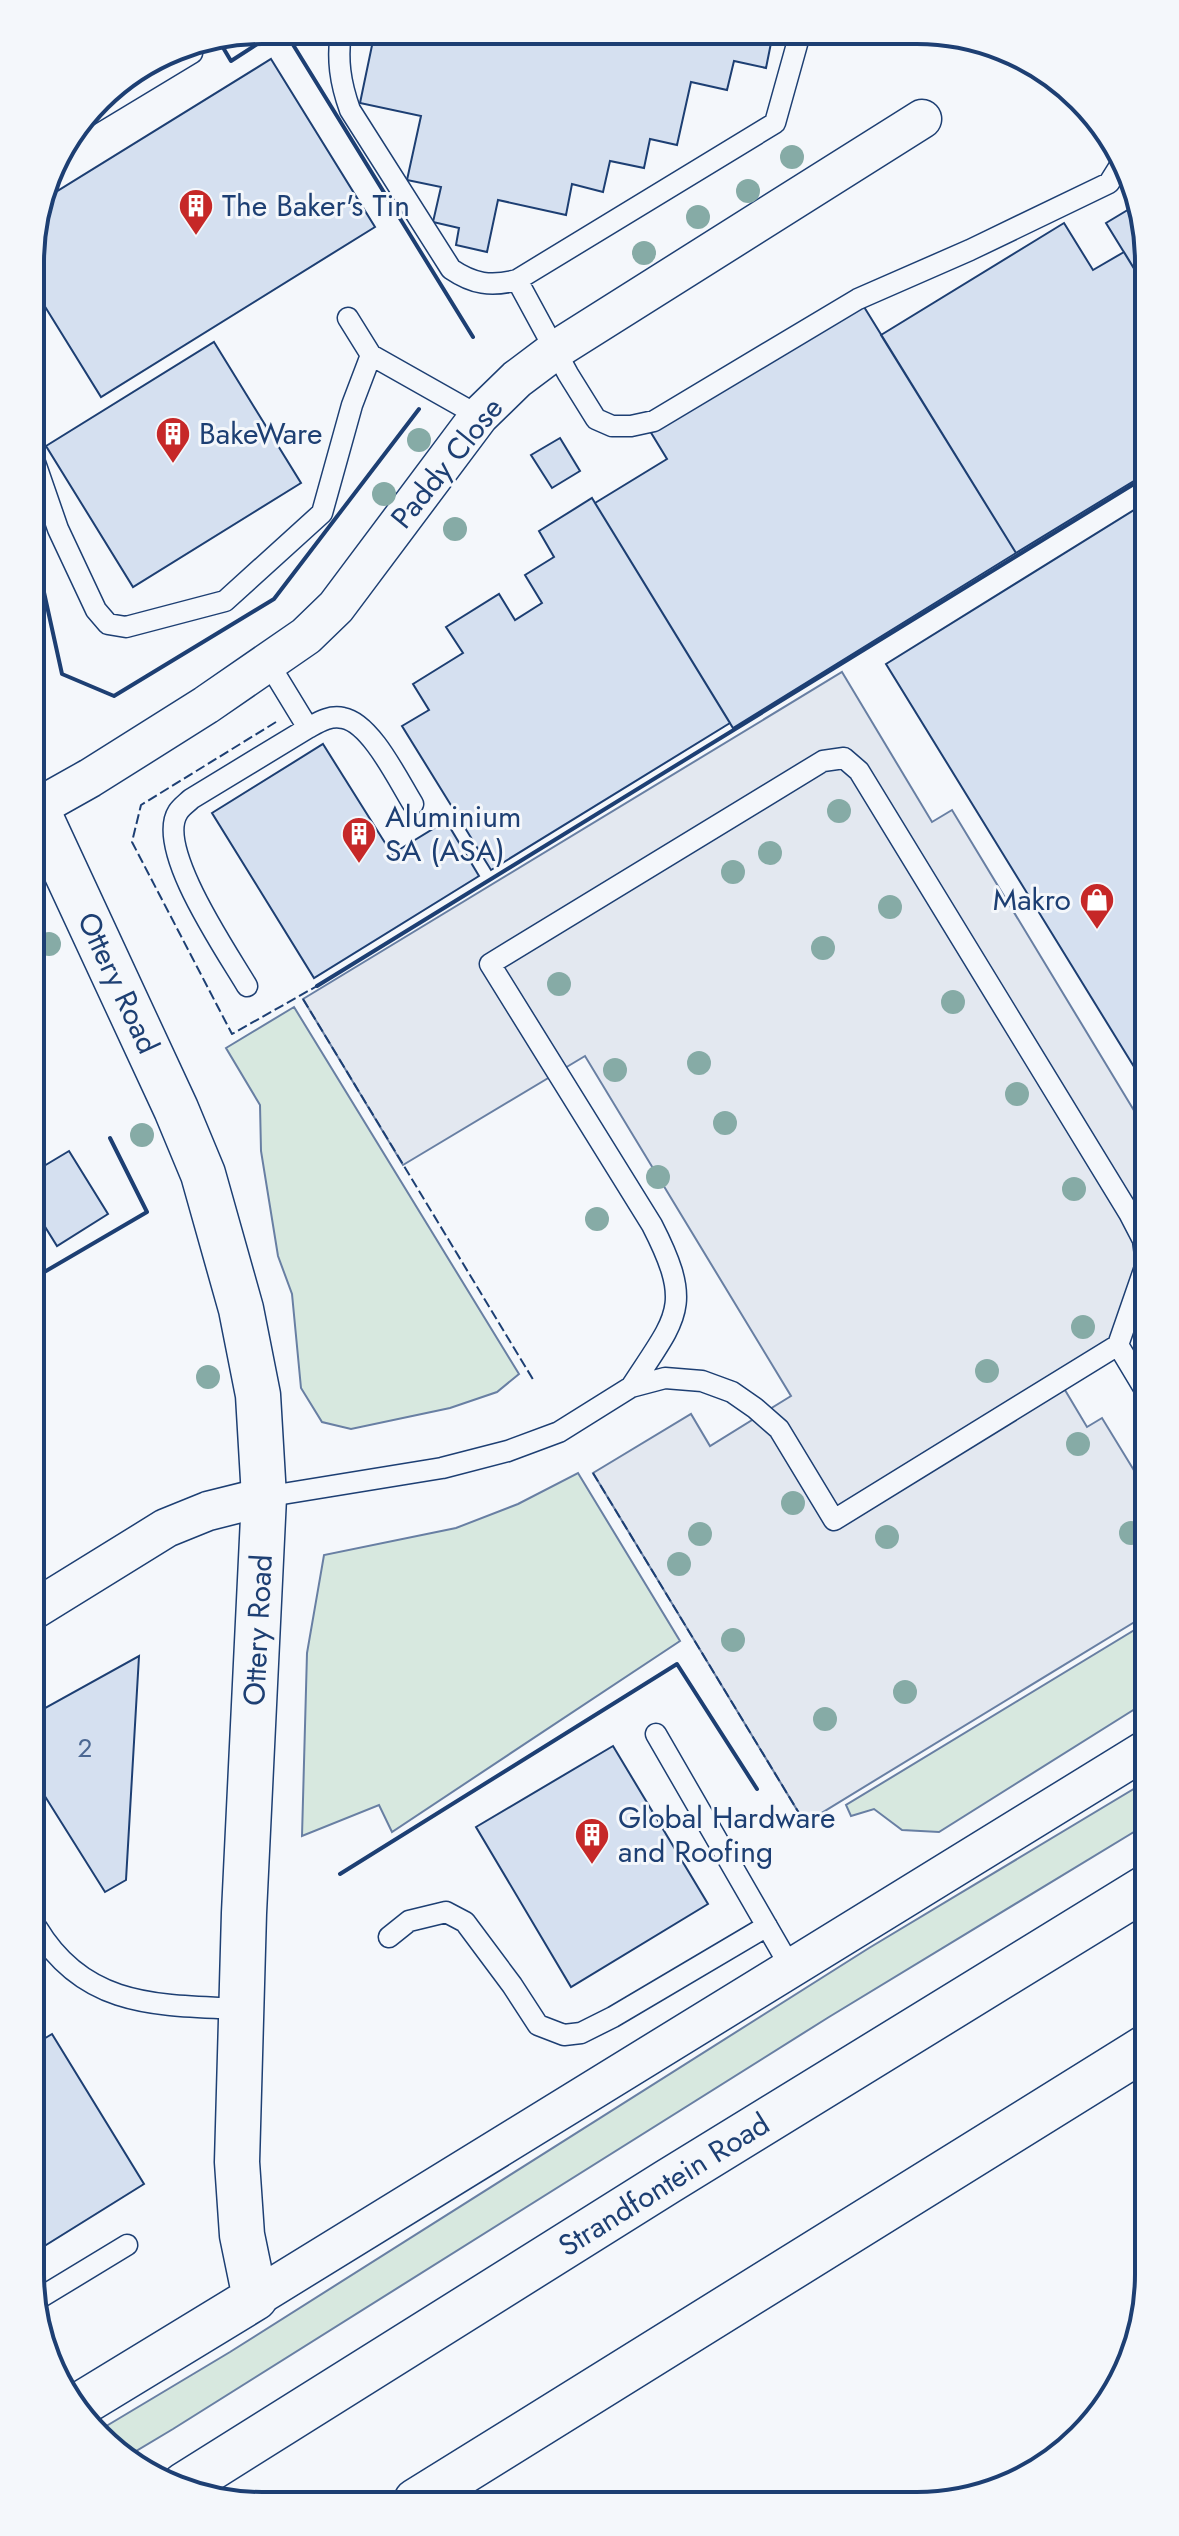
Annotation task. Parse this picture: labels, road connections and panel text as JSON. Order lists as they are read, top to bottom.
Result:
{
  "streets": {
    "main road": ["Ottery Road", "Strandfontein Road"],
    "street": ["Paddy Close"]
  },
  "places": {
    "building": [
      "The Baker's Tin",
      "BakeWare",
      "Aluminium SA (ASA)",
      "Global Hardware and Roofing"
    ],
    "shop": ["Makro"]
  },
  "house_numbers": ["2"]
}
